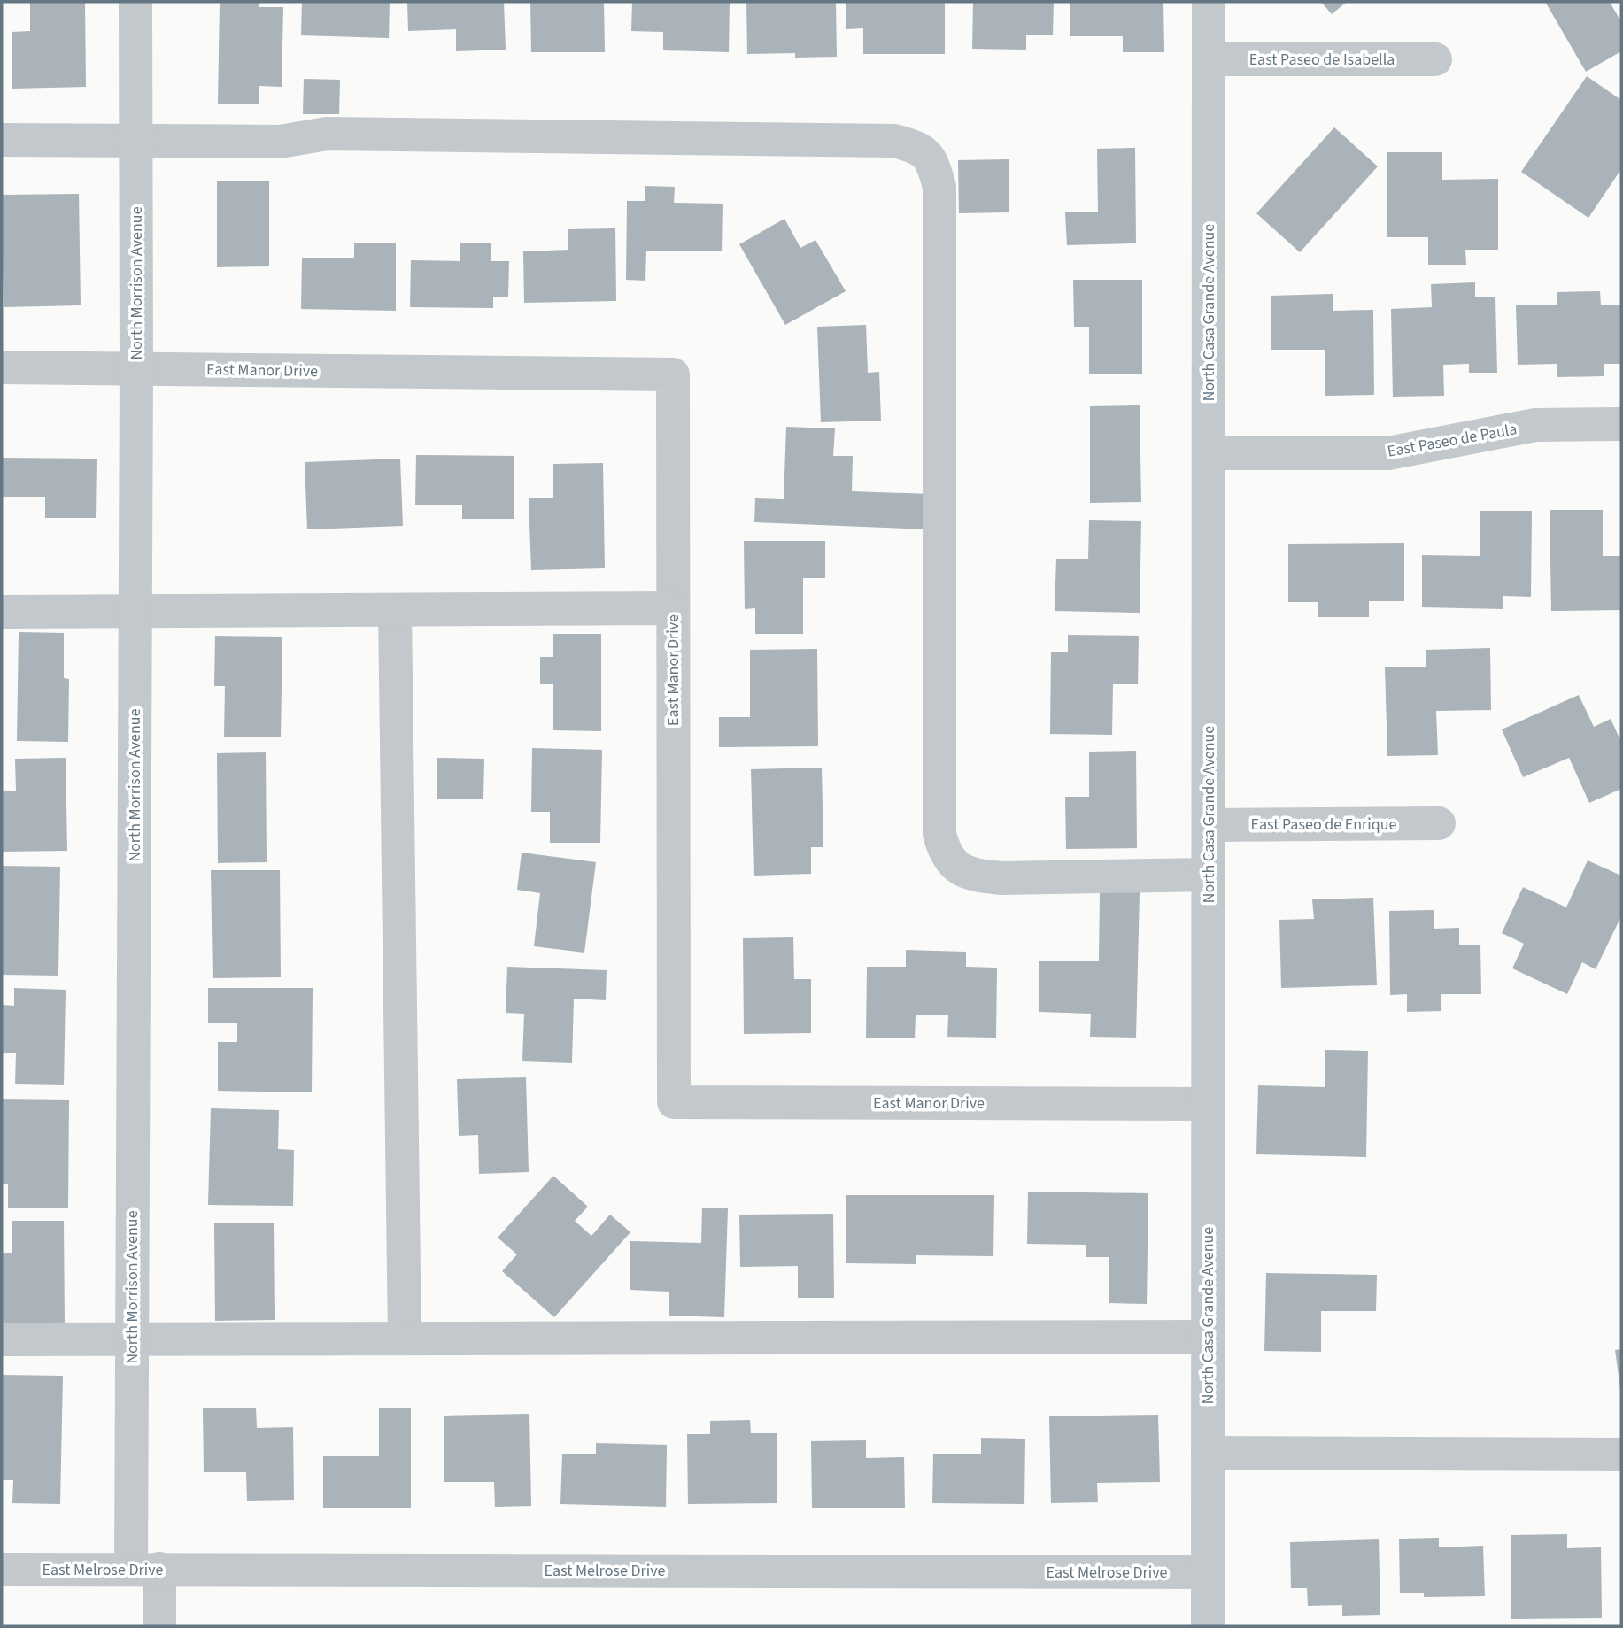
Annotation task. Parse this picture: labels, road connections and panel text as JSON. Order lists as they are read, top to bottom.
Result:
{
  "streets": {
    "street": [
      "East Paseo de Isabella",
      "North Morrison Avenue",
      "North Casa Grande Avenue",
      "East Manor Drive",
      "East Paseo de Paula",
      "East Paseo de Enrique",
      "East Melrose Drive"
    ]
  },
  "crossings": [
    ["East Paseo de Isabella", "North Casa Grande Avenue"],
    ["North Morrison Avenue", "East Manor Drive"],
    ["North Morrison Avenue", "East Melrose Drive"],
    ["North Casa Grande Avenue", "East Manor Drive"],
    ["North Casa Grande Avenue", "East Paseo de Paula"],
    ["North Casa Grande Avenue", "East Paseo de Enrique"],
    ["North Casa Grande Avenue", "East Melrose Drive"]
  ]
}
